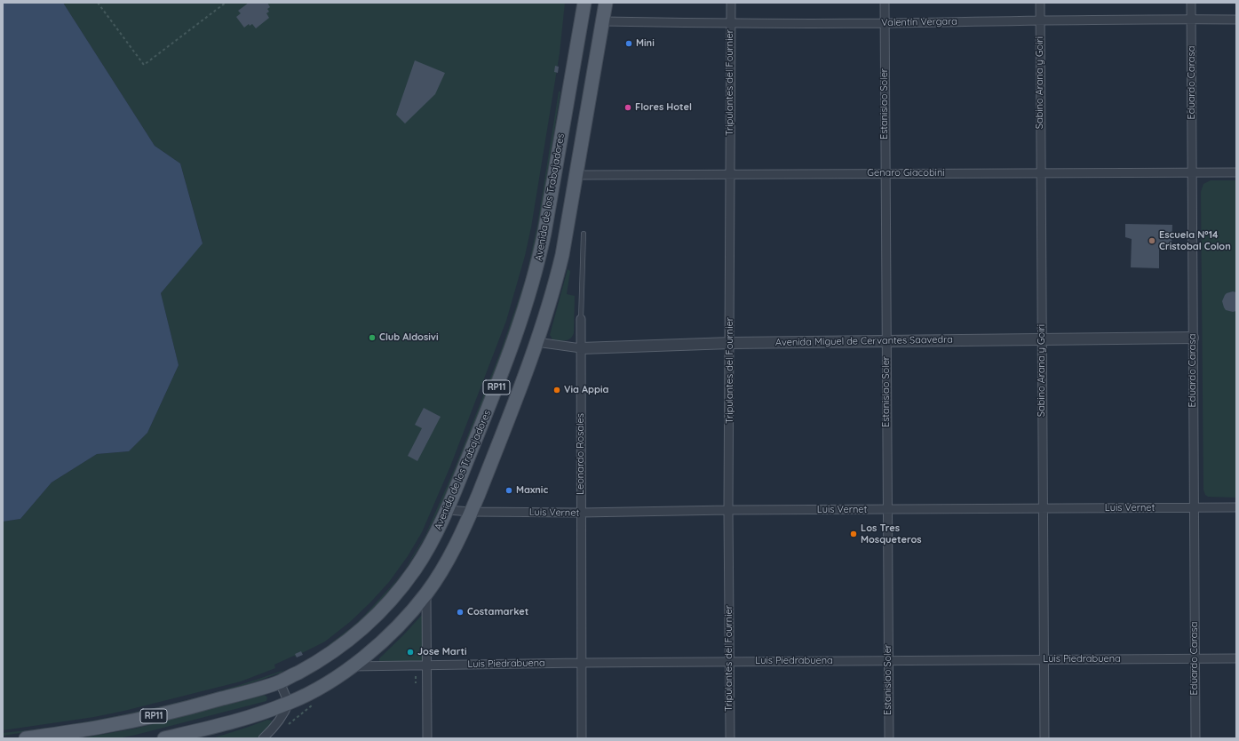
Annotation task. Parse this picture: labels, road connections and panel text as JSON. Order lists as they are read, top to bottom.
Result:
{
  "streets": {
    "main road": ["Avenida de los Trabajadores", "RP11"],
    "street": [
      "Valentín Vergara",
      "Tripulantes del Fournier",
      "Sabino Arana y Goiri",
      "Eduardo Carasa",
      "Estanislao Soler",
      "Genaro Giacobini",
      "Avenida Miguel de Cervantes Saavedra",
      "Leonardo Rosales",
      "Luis Vernet",
      "Luis Piedrabuena"
    ]
  },
  "crossings": [
    ["Valentín Vergara", "Tripulantes del Fournier"],
    ["Valentín Vergara", "Sabino Arana y Goiri"],
    ["Valentín Vergara", "Eduardo Carasa"],
    ["Valentín Vergara", "Estanislao Soler"],
    ["Valentín Vergara", "RP11"],
    ["Tripulantes del Fournier", "Genaro Giacobini"],
    ["Tripulantes del Fournier", "Avenida Miguel de Cervantes Saavedra"],
    ["Tripulantes del Fournier", "Luis Vernet"],
    ["Tripulantes del Fournier", "Luis Piedrabuena"],
    ["Sabino Arana y Goiri", "Genaro Giacobini"],
    ["Sabino Arana y Goiri", "Avenida Miguel de Cervantes Saavedra"],
    ["Sabino Arana y Goiri", "Luis Vernet"],
    ["Sabino Arana y Goiri", "Luis Piedrabuena"],
    ["Eduardo Carasa", "Genaro Giacobini"],
    ["Eduardo Carasa", "Avenida Miguel de Cervantes Saavedra"],
    ["Eduardo Carasa", "Luis Vernet"],
    ["Eduardo Carasa", "Luis Piedrabuena"],
    ["Estanislao Soler", "Genaro Giacobini"],
    ["Estanislao Soler", "Avenida Miguel de Cervantes Saavedra"],
    ["Estanislao Soler", "Luis Vernet"],
    ["Estanislao Soler", "Luis Piedrabuena"],
    ["Genaro Giacobini", "RP11"],
    ["Avenida de los Trabajadores", "Luis Vernet"],
    ["Avenida Miguel de Cervantes Saavedra", "RP11"],
    ["Avenida Miguel de Cervantes Saavedra", "Leonardo Rosales"],
    ["RP11", "Luis Vernet"],
    ["RP11", "Luis Piedrabuena"],
    ["Leonardo Rosales", "Luis Vernet"],
    ["Leonardo Rosales", "Luis Piedrabuena"]
  ],
  "places": [
    "Mini",
    "Flores Hotel",
    "Escuela N°14 Cristobal Colon",
    "Club Aldosivi",
    "Via Appia",
    "Maxnic",
    "Los Tres Mosqueteros",
    "Costamarket",
    "Jose Marti"
  ]
}
